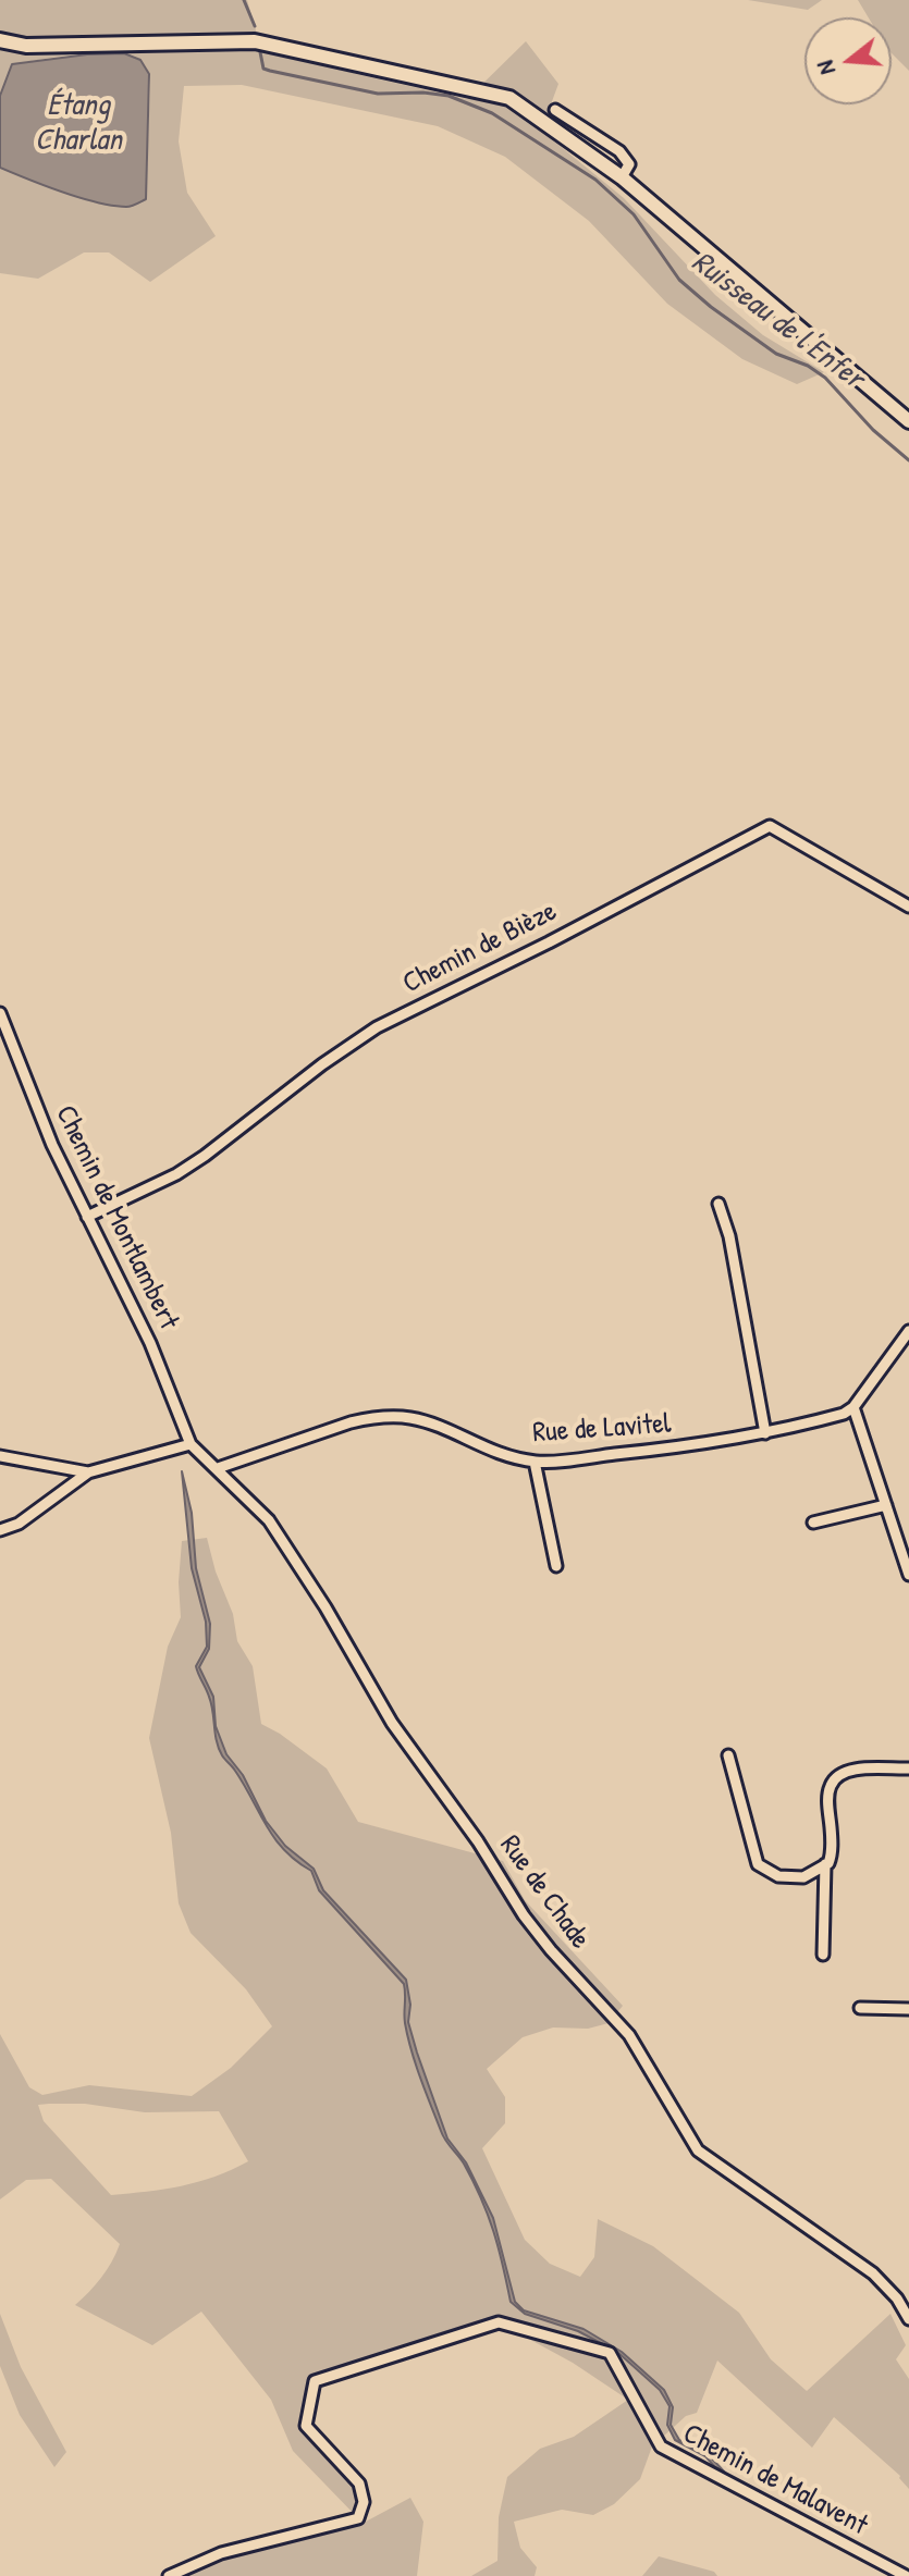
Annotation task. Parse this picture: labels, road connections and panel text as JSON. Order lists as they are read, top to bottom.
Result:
{
  "streets": {
    "street": [
      "Chemin de Bièze",
      "Chemin de Montlambert",
      "Rue de Lavitel",
      "Rue de Chade",
      "Chemin de Malavent"
    ]
  },
  "crossings": [
    ["Chemin de Bièze", "Chemin de Montlambert"],
    ["Chemin de Montlambert", "Rue de Chade"],
    ["Rue de Lavitel", "Rue de Chade"]
  ],
  "water": ["Étang Charlan", "Ruisseau de l'Enfer"],
  "north": "left"
}
